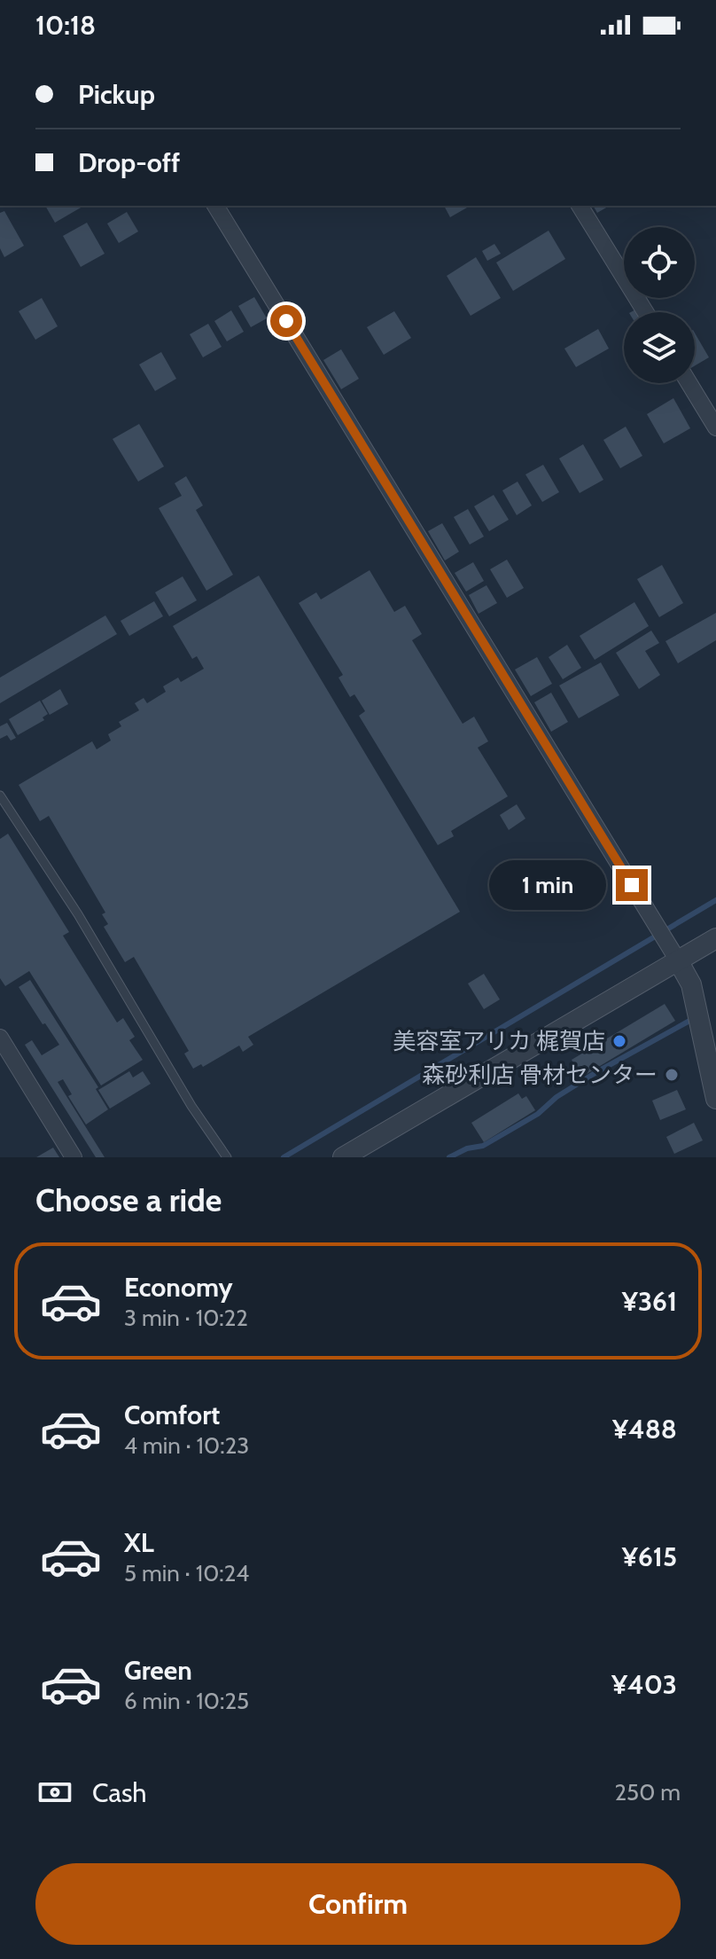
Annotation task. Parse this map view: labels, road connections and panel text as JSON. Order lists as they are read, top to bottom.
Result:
{
  "places": ["美容室アリカ 梶賀店", "森砂利店 骨材センター"],
  "page": {
    "status": "10:18",
    "banner": ["Pickup", "Drop-off"],
    "bubble": "1 min",
    "heading": "Choose a ride",
    "list": [
      {
        "name": "Economy",
        "note": "3 min · 10:22",
        "value": "¥361"
      },
      {
        "name": "Comfort",
        "note": "4 min · 10:23",
        "value": "¥488"
      },
      {
        "name": "XL",
        "note": "5 min · 10:24",
        "value": "¥615"
      },
      {
        "name": "Green",
        "note": "6 min · 10:25",
        "value": "¥403"
      }
    ],
    "pay": ["Cash", "250 m"],
    "buttons": "Confirm"
  }
}
